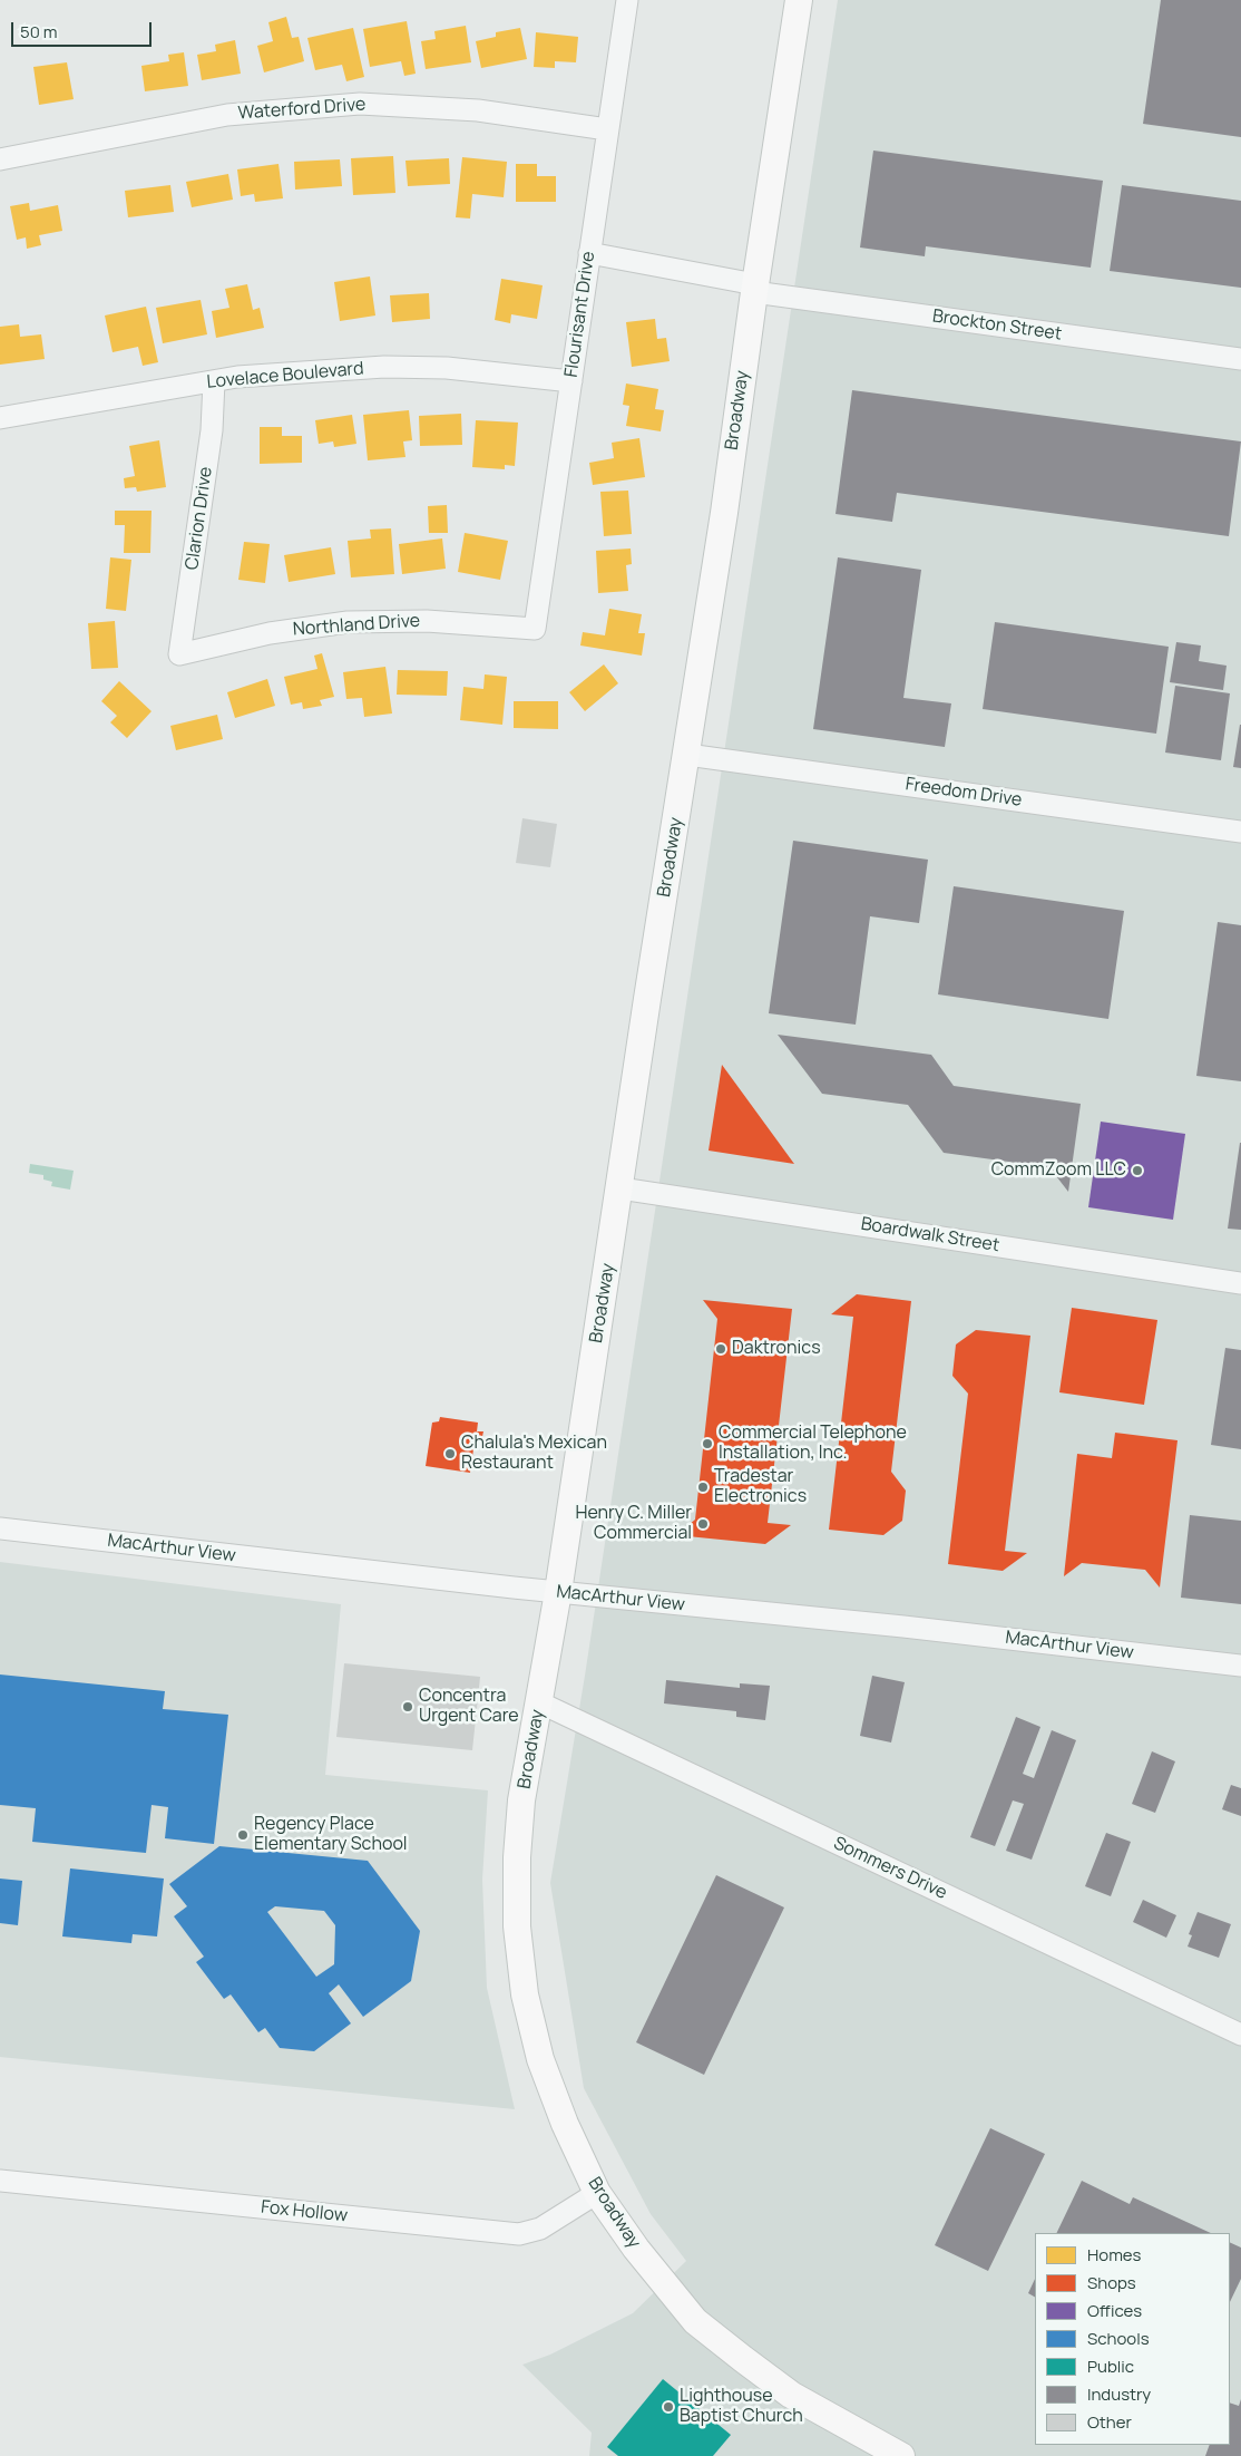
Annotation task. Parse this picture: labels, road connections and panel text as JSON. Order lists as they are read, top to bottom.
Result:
{
  "streets": {
    "main road": ["Broadway"],
    "street": [
      "Waterford Drive",
      "Flourisant Drive",
      "Brockton Street",
      "Lovelace Boulevard",
      "Clarion Drive",
      "Northland Drive",
      "Freedom Drive",
      "Boardwalk Street",
      "MacArthur View",
      "Sommers Drive",
      "Fox Hollow"
    ]
  },
  "crossings": [
    ["Waterford Drive", "Flourisant Drive"],
    ["Flourisant Drive", "Brockton Street"],
    ["Flourisant Drive", "Lovelace Boulevard"],
    ["Flourisant Drive", "Northland Drive"],
    ["Brockton Street", "Broadway"],
    ["Lovelace Boulevard", "Clarion Drive"],
    ["Broadway", "Freedom Drive"],
    ["Broadway", "Boardwalk Street"],
    ["Broadway", "MacArthur View"],
    ["Broadway", "Sommers Drive"],
    ["Broadway", "Fox Hollow"],
    ["Clarion Drive", "Northland Drive"]
  ],
  "places": [
    "CommZoom LLC",
    "Daktronics",
    "Commercial Telephone Installation, Inc.",
    "Chalula's Mexican Restaurant",
    "Tradestar Electronics",
    "Henry C. Miller Commercial",
    "Concentra Urgent Care",
    "Regency Place Elementary School",
    "Lighthouse Baptist Church"
  ],
  "legend": [
    "Homes",
    "Shops",
    "Offices",
    "Schools",
    "Public",
    "Industry",
    "Other"
  ],
  "scale_bar": "50 m"
}
